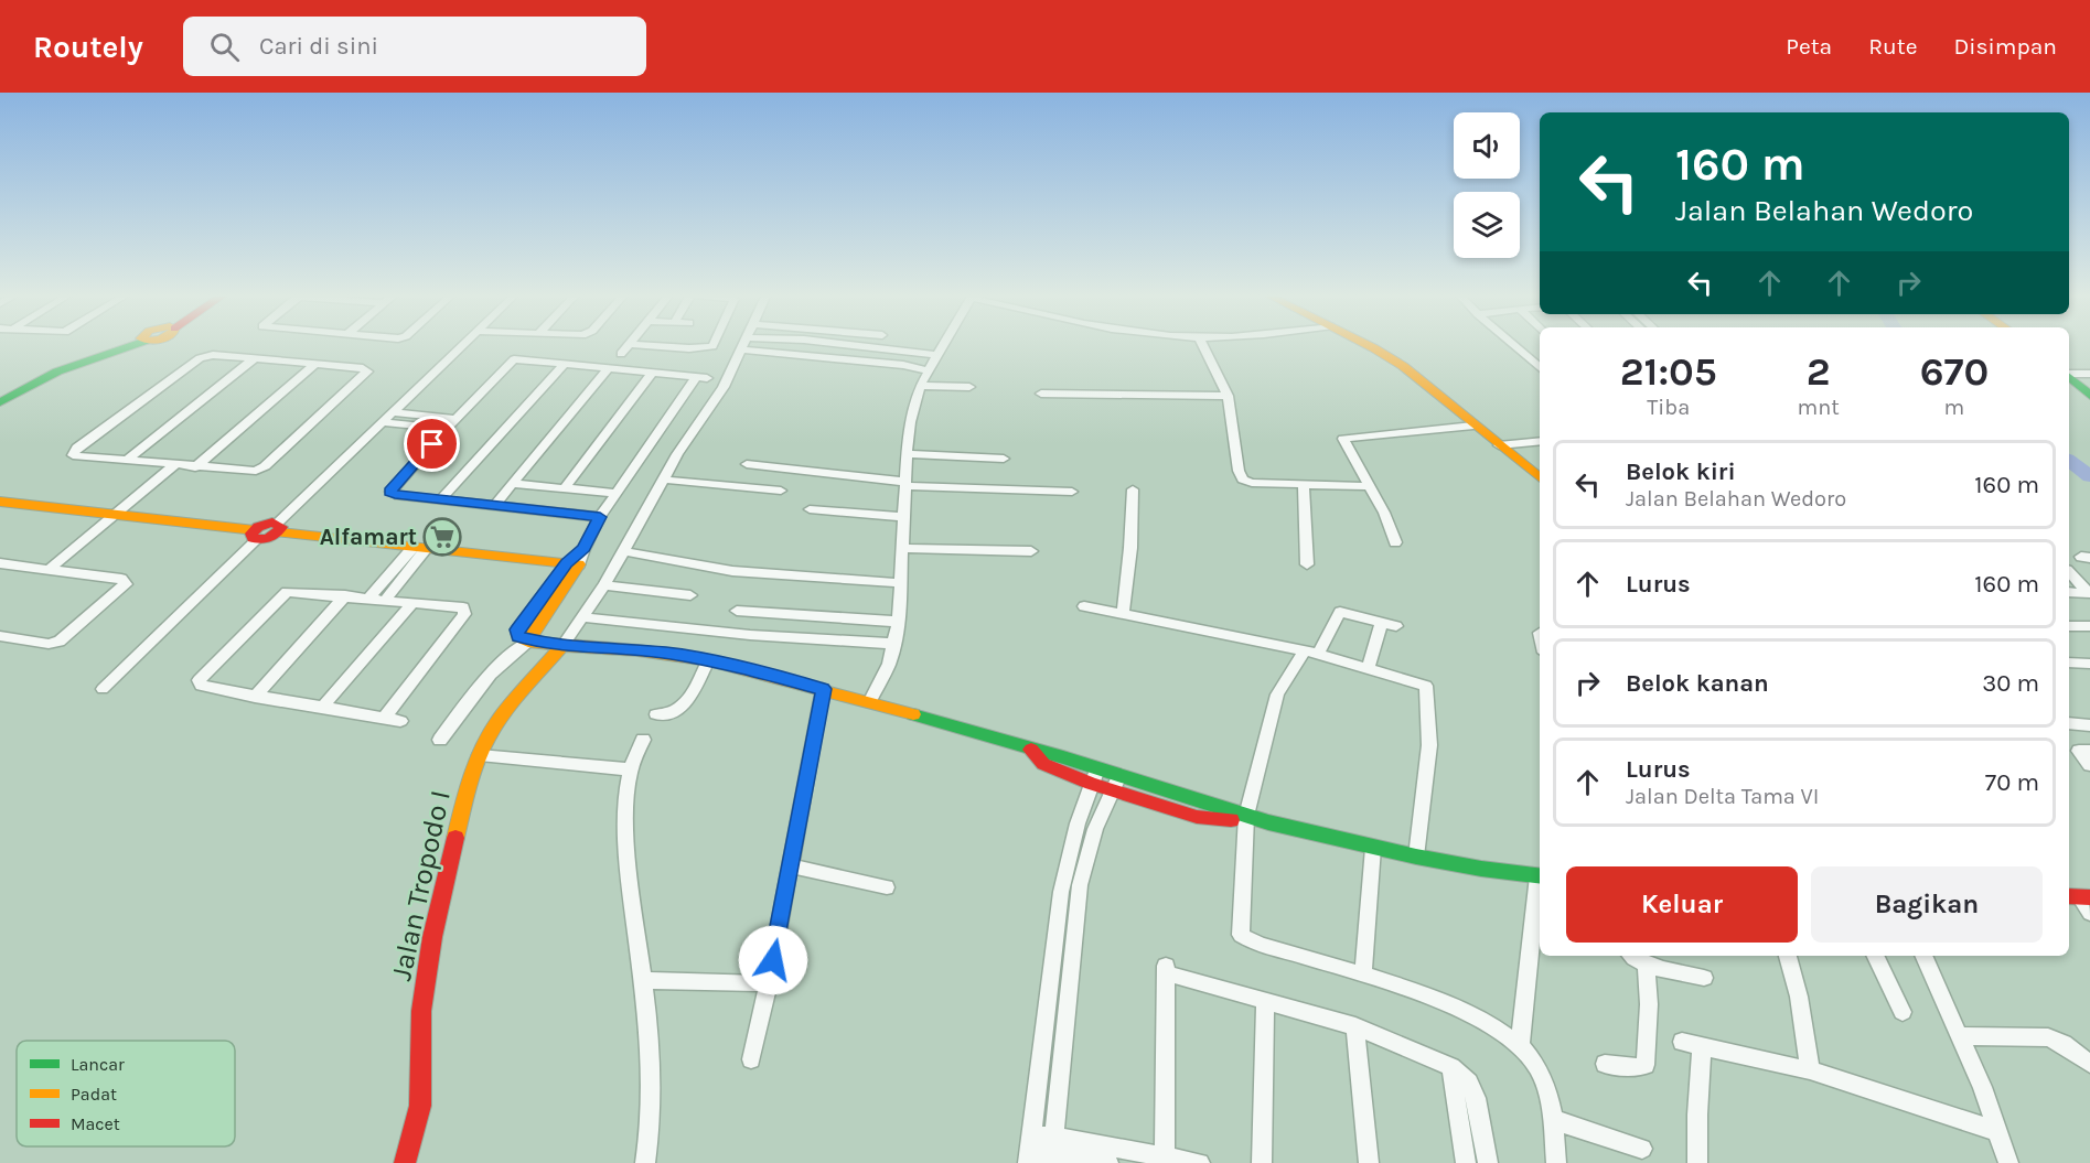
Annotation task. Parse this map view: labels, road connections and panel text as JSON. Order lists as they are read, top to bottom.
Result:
{
  "streets": {
    "street": ["Jalan Tropodo I"]
  },
  "places": {
    "supermarket": ["Alfamart"]
  },
  "legend": ["Lancar", "Padat", "Macet"],
  "page": {
    "header": "Routely",
    "search": "Cari di sini",
    "nav": ["Peta", "Rute", "Disimpan"],
    "turn": ["160 m", "Jalan Belahan Wedoro"],
    "eta": [
      "21:05",
      "Tiba",
      "2",
      "mnt",
      "670",
      "m"
    ],
    "list": [
      {
        "name": "Belok kiri",
        "note": "Jalan Belahan Wedoro",
        "value": "160 m"
      },
      {
        "name": "Lurus",
        "value": "160 m"
      },
      {
        "name": "Belok kanan",
        "value": "30 m"
      },
      {
        "name": "Lurus",
        "note": "Jalan Delta Tama VI",
        "value": "70 m"
      }
    ],
    "buttons": ["Keluar", "Bagikan"]
  }
}
